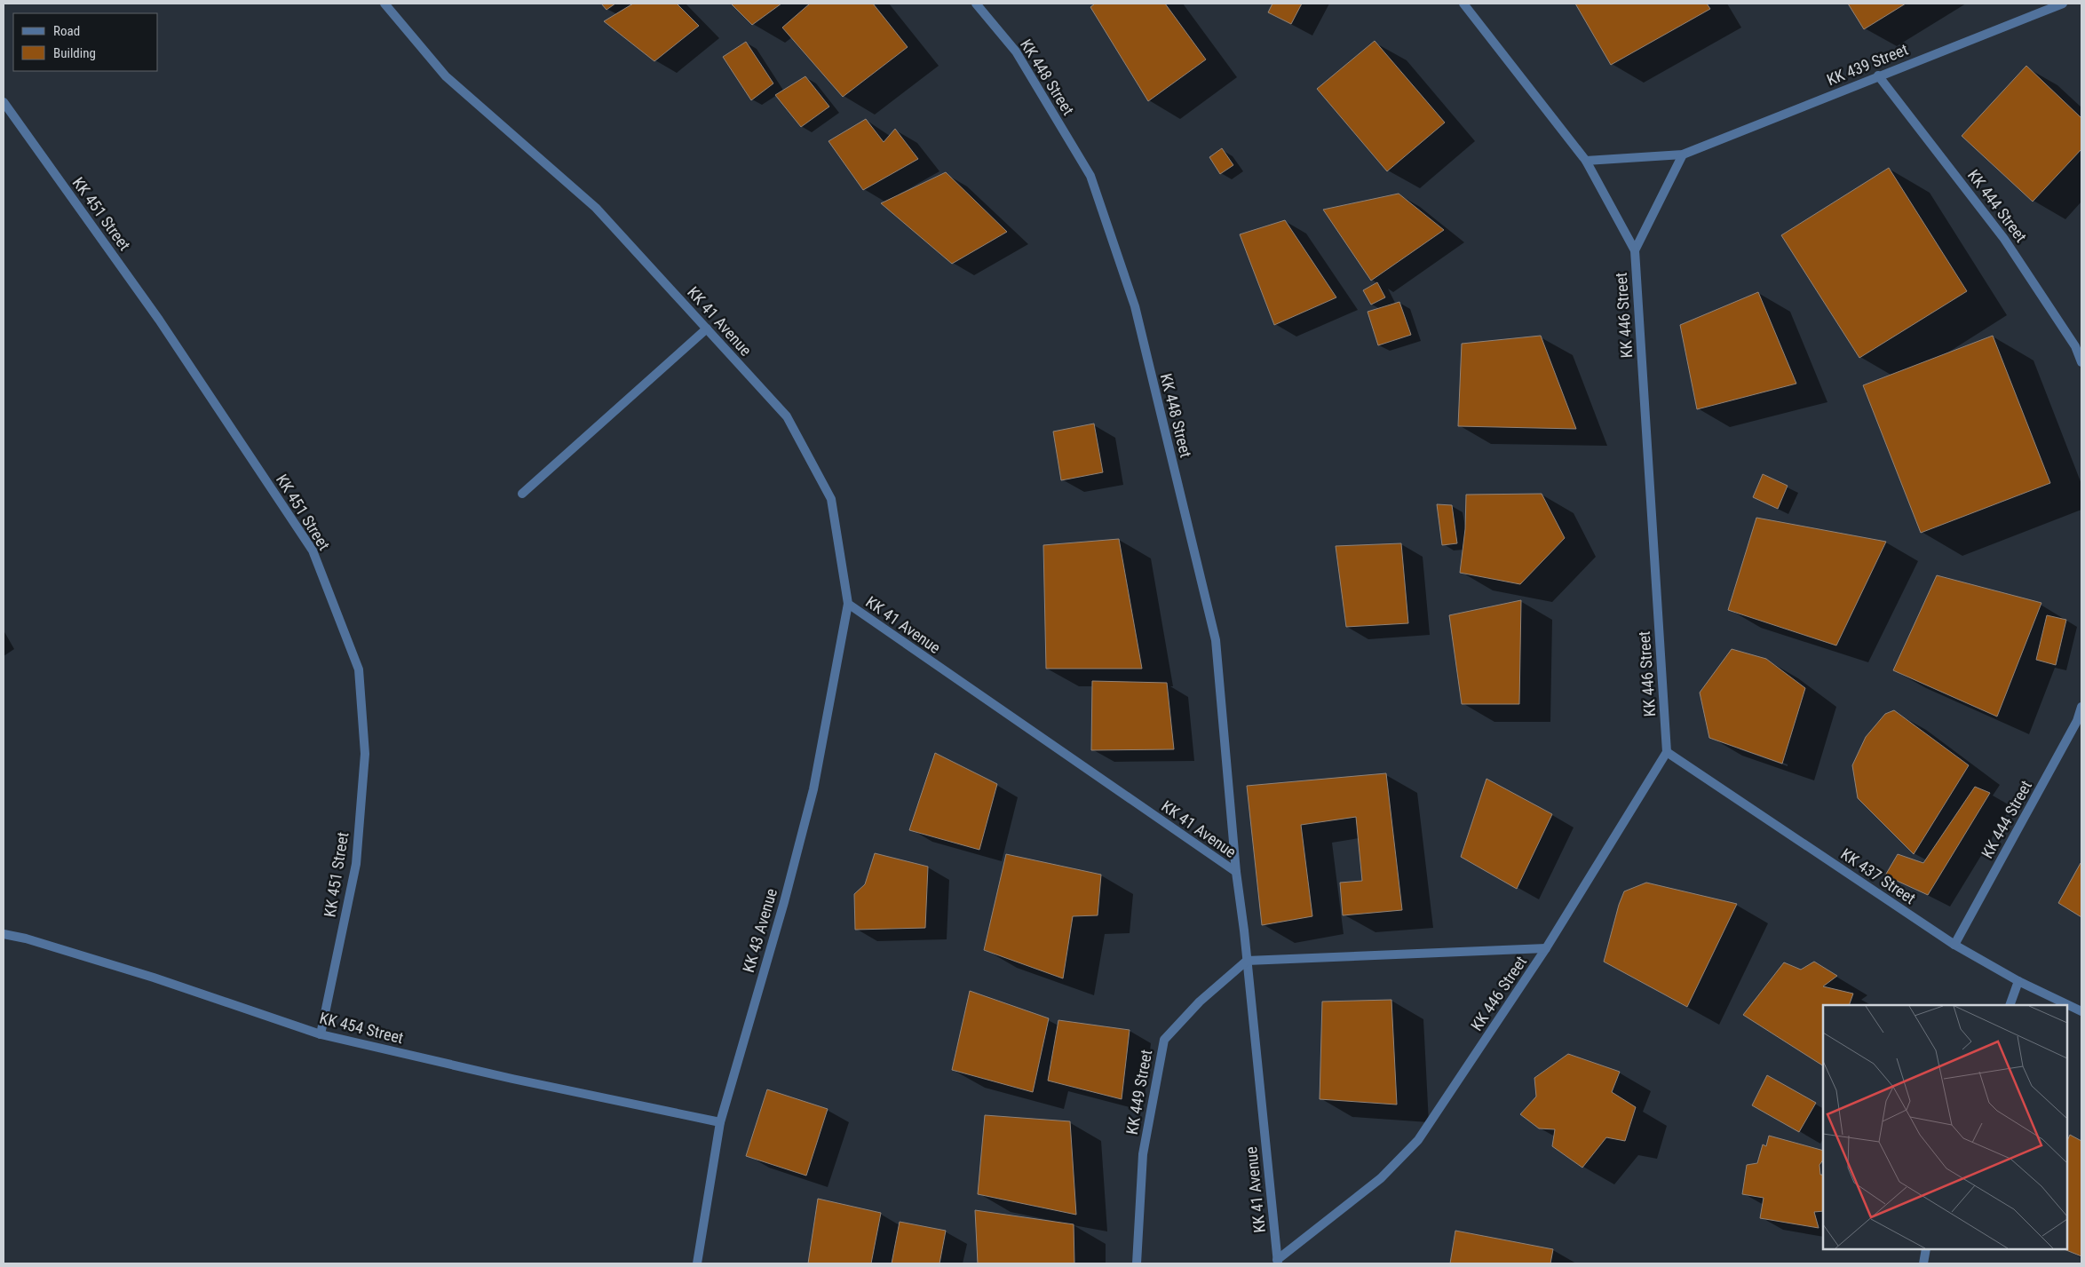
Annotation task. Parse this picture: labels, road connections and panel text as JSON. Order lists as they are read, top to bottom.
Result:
{
  "streets": {
    "street": [
      "KK 439 Street",
      "KK 448 Street",
      "KK 444 Street",
      "KK 451 Street",
      "KK 446 Street",
      "KK 41 Avenue",
      "KK 437 Street",
      "KK 43 Avenue",
      "KK 454 Street",
      "KK 449 Street"
    ]
  },
  "crossings": [
    ["KK 439 Street", "KK 444 Street"],
    ["KK 439 Street", "KK 446 Street"],
    ["KK 448 Street", "KK 41 Avenue"],
    ["KK 444 Street", "KK 437 Street"],
    ["KK 451 Street", "KK 454 Street"],
    ["KK 446 Street", "KK 41 Avenue"],
    ["KK 446 Street", "KK 437 Street"],
    ["KK 41 Avenue", "KK 43 Avenue"],
    ["KK 41 Avenue", "KK 449 Street"],
    ["KK 43 Avenue", "KK 454 Street"]
  ],
  "legend": ["Road", "Building"]
}
